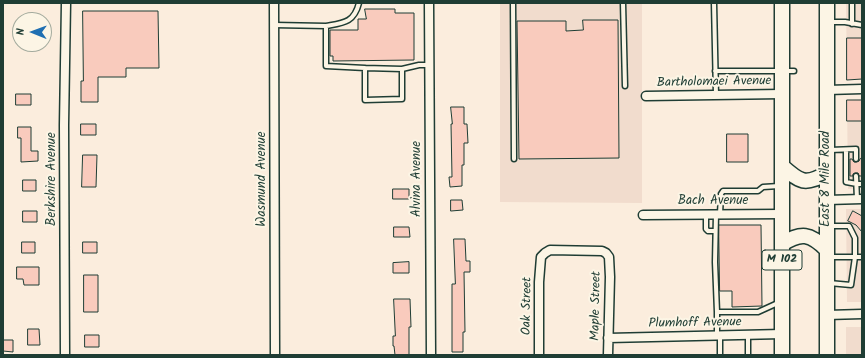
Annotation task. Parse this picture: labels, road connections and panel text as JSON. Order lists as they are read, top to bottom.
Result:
{
  "streets": {
    "highway": ["East 8 Mile Road", "M 102"],
    "street": [
      "Bartholomaei Avenue",
      "Berkshire Avenue",
      "Wasmund Avenue",
      "Alvina Avenue",
      "Bach Avenue",
      "Oak Street",
      "Maple Street",
      "Plumhoff Avenue"
    ]
  },
  "crossings": [
    ["Bartholomaei Avenue", "M 102"],
    ["Bach Avenue", "M 102"],
    ["M 102", "Plumhoff Avenue"],
    ["Oak Street", "Maple Street"],
    ["Maple Street", "Plumhoff Avenue"]
  ],
  "north": "left"
}
